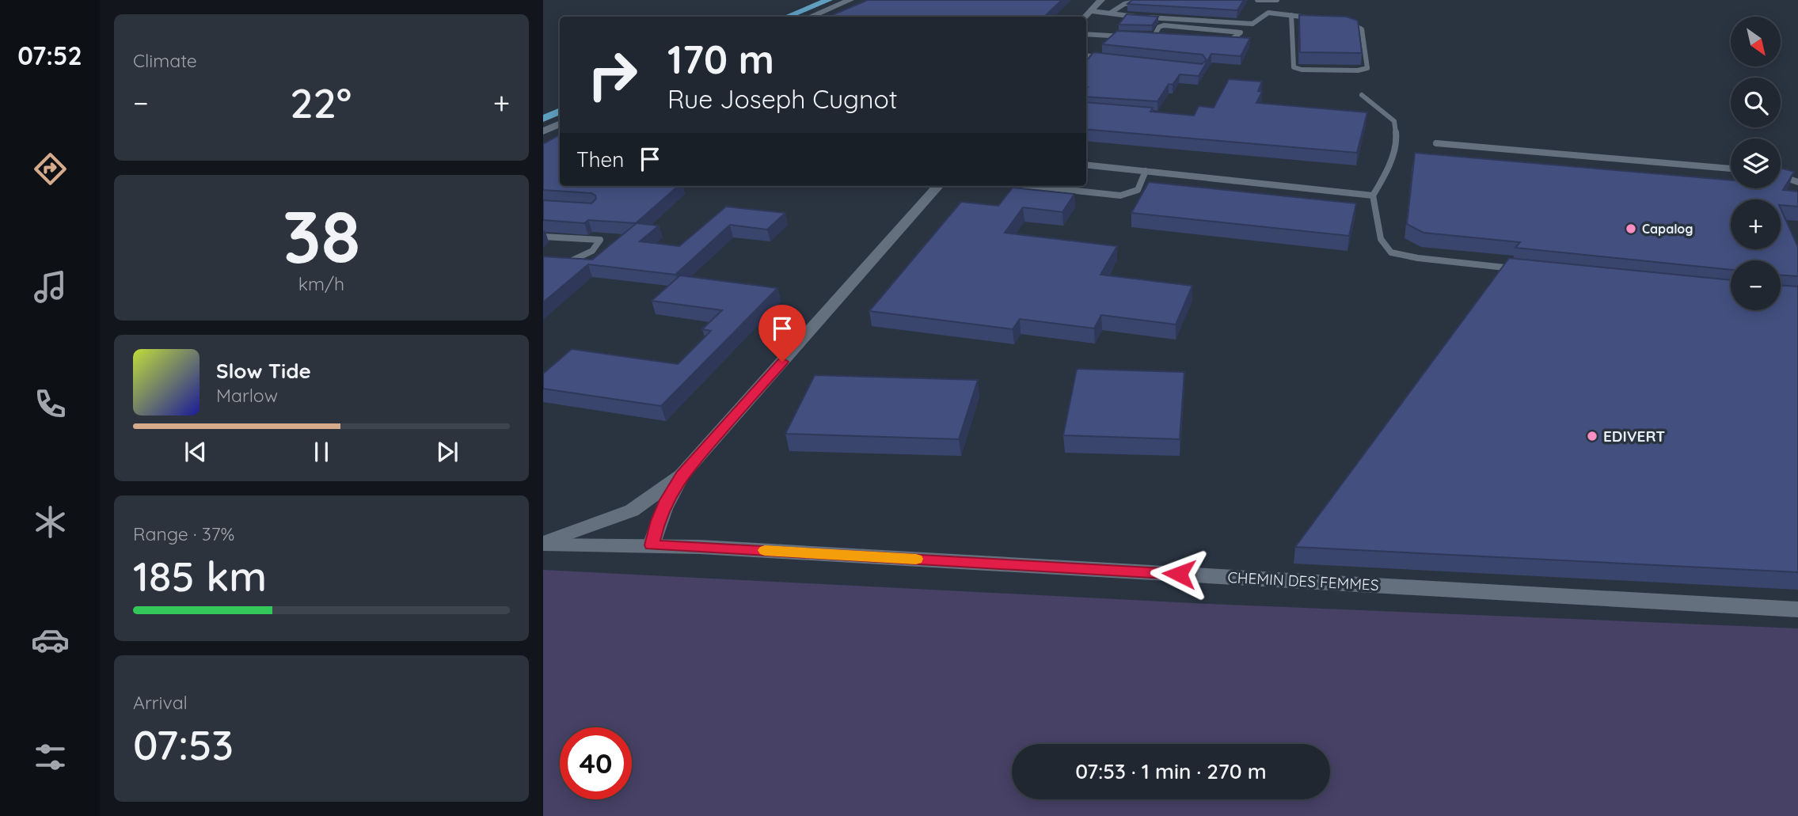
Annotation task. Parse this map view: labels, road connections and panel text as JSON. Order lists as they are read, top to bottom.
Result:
{
  "streets": {
    "street": ["CHEMIN DES FEMMES"]
  },
  "places": ["Capalog", "EDIVERT"],
  "north": "bottom right",
  "page": {
    "tabs": "07:52",
    "tile": [
      "Climate",
      ["38", "km/h"],
      ["Range · 37%", "185 km"],
      ["Arrival", "07:53"]
    ],
    "map_buttons": ["+", "−"],
    "turn": ["170 m", "Rue Joseph Cugnot"],
    "heat": ["−", "22°", "+"],
    "then": "Then",
    "song": ["Slow Tide", "Marlow"],
    "limit": "40",
    "trip": "07:53 · 1 min · 270 m"
  }
}
